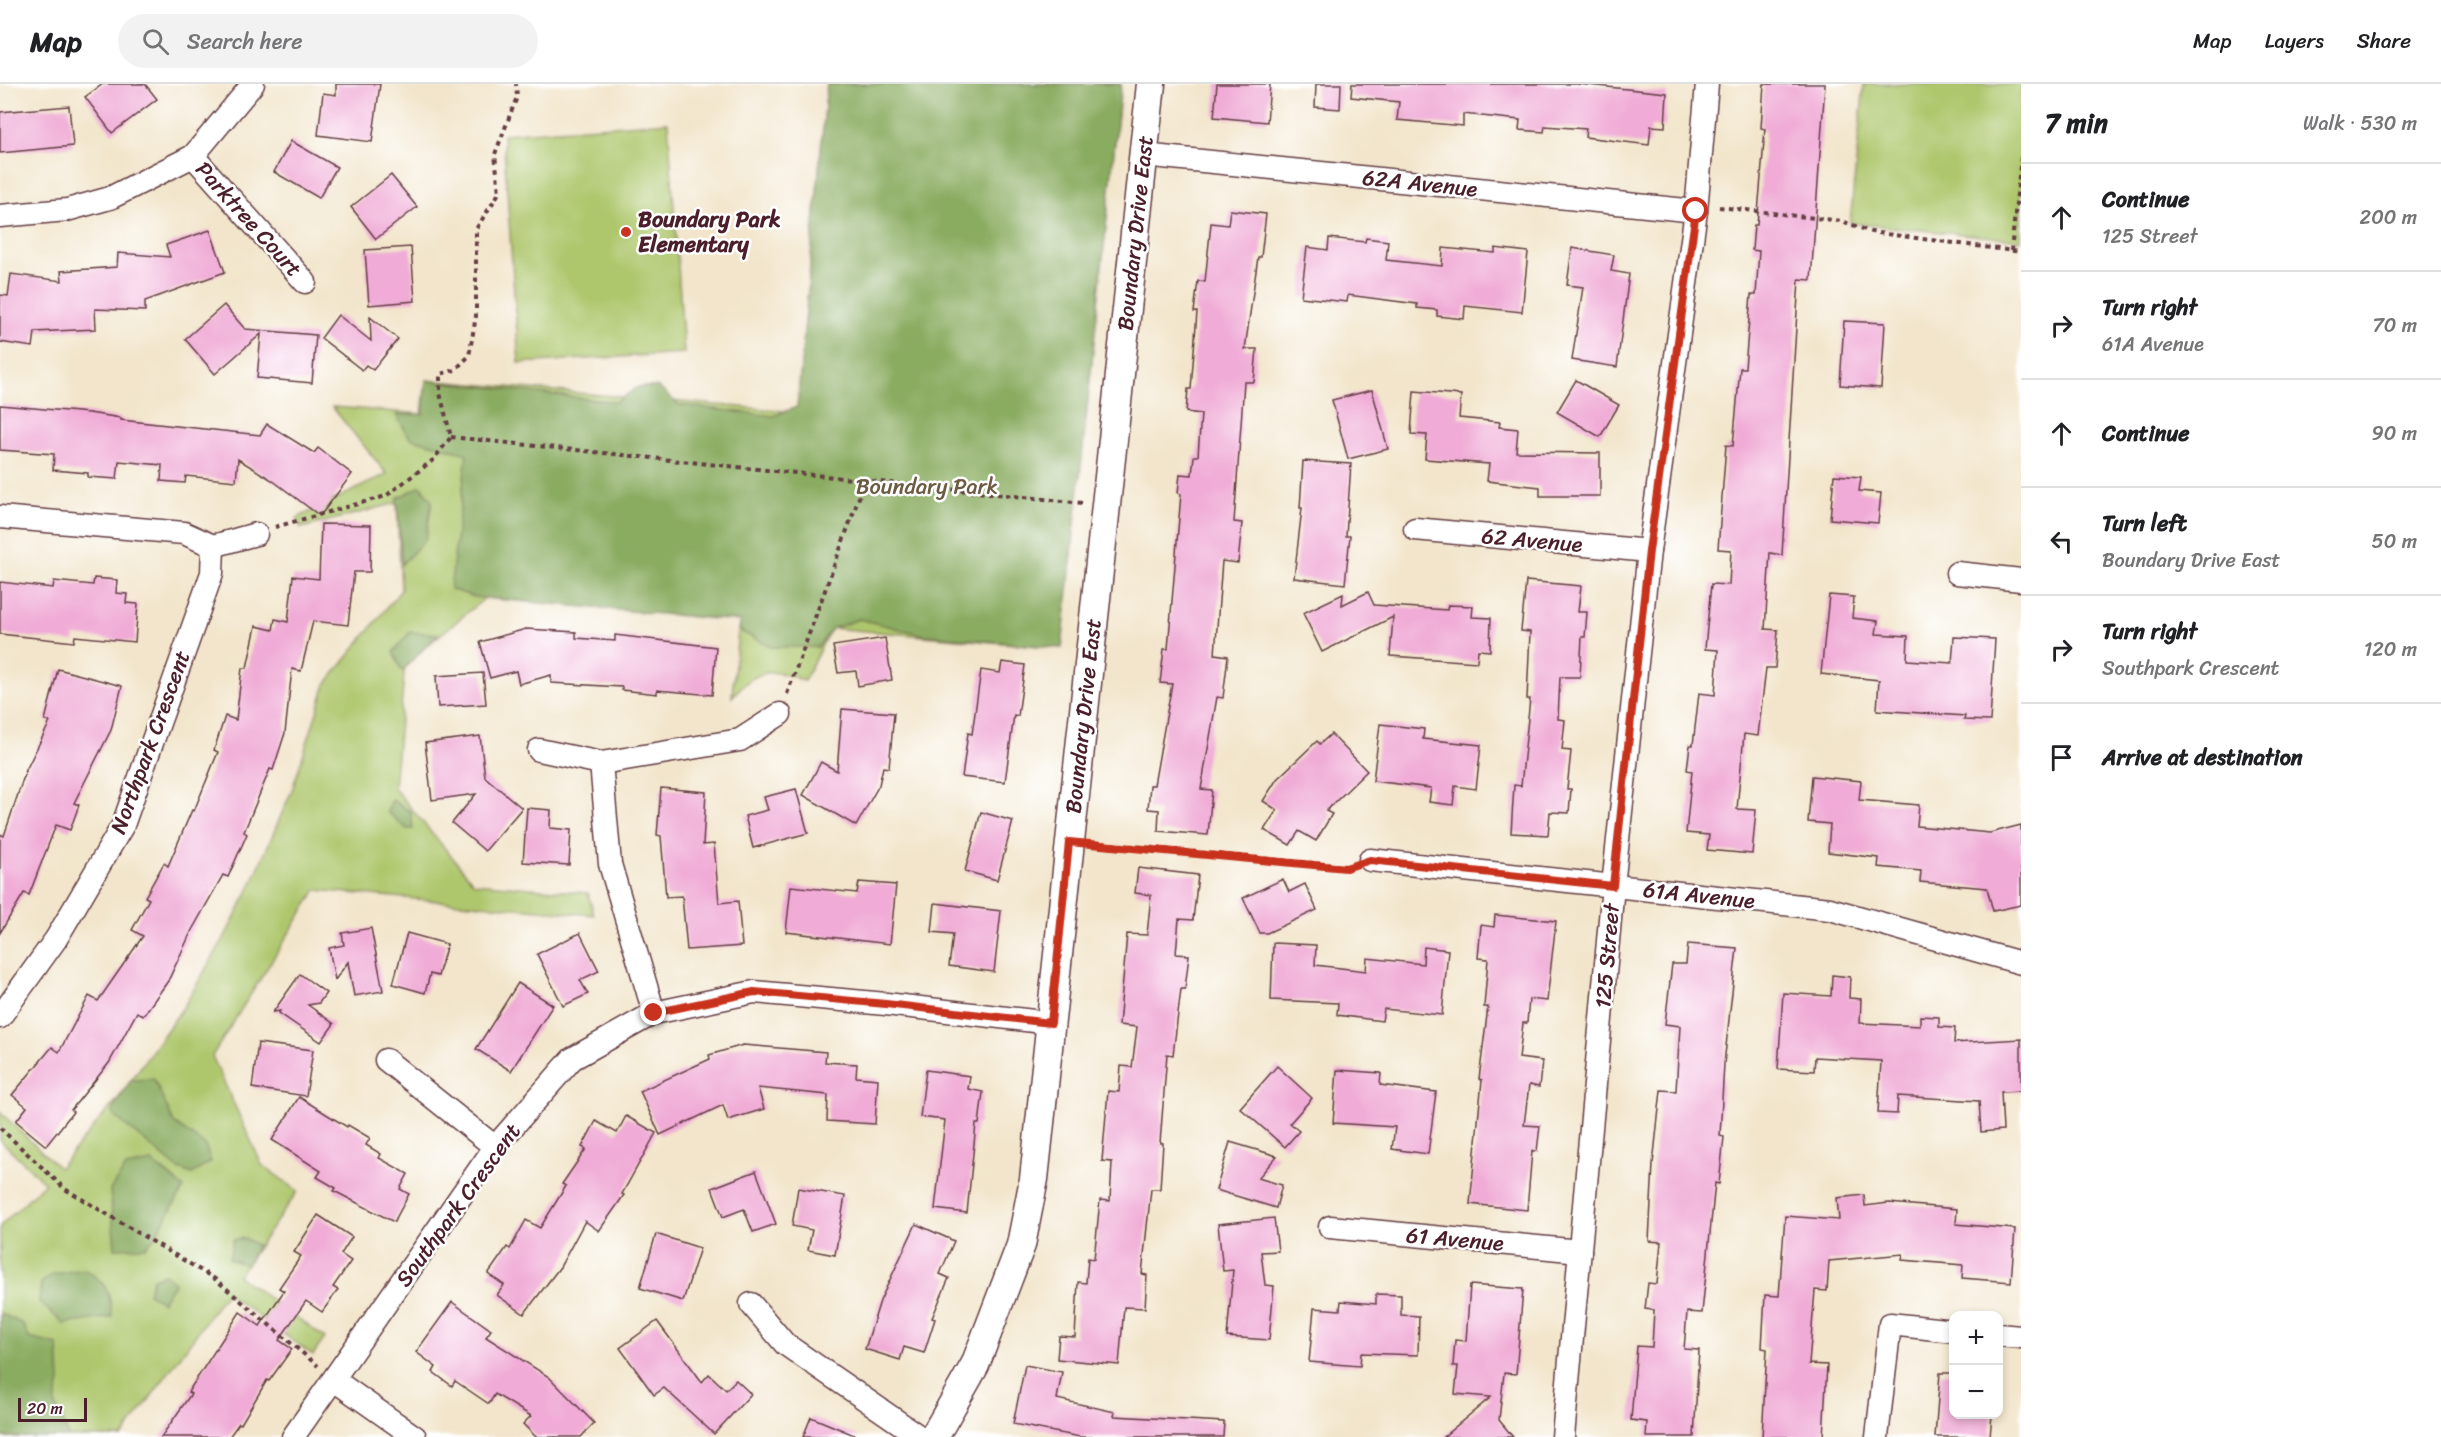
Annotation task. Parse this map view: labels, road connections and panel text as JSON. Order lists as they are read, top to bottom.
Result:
{
  "streets": {
    "street": [
      "62A Avenue",
      "Parktree Court",
      "Boundary Drive East",
      "62 Avenue",
      "Northpark Crescent",
      "61A Avenue",
      "125 Street",
      "Southpark Crescent",
      "61 Avenue"
    ]
  },
  "crossings": [
    ["62A Avenue", "Boundary Drive East"],
    ["62A Avenue", "125 Street"],
    ["Boundary Drive East", "Southpark Crescent"],
    ["62 Avenue", "125 Street"],
    ["61A Avenue", "125 Street"],
    ["125 Street", "61 Avenue"]
  ],
  "parks": ["Boundary Park"],
  "places": ["Boundary Park Elementary"],
  "scale_bar": "20 m",
  "page": {
    "header": "Map",
    "search": "Search here",
    "nav": ["Map", "Layers", "Share"],
    "heading": ["7 min", "Walk · 530 m"],
    "list": [
      ["Continue", "125 Street", "200 m"],
      ["Turn right", "61A Avenue", "70 m"],
      ["Continue", "90 m"],
      ["Turn left", "Boundary Drive East", "50 m"],
      ["Turn right", "Southpark Crescent", "120 m"],
      "Arrive at destination"
    ],
    "map_buttons": ["+", "−"],
    "scale": "20 m"
  }
}
